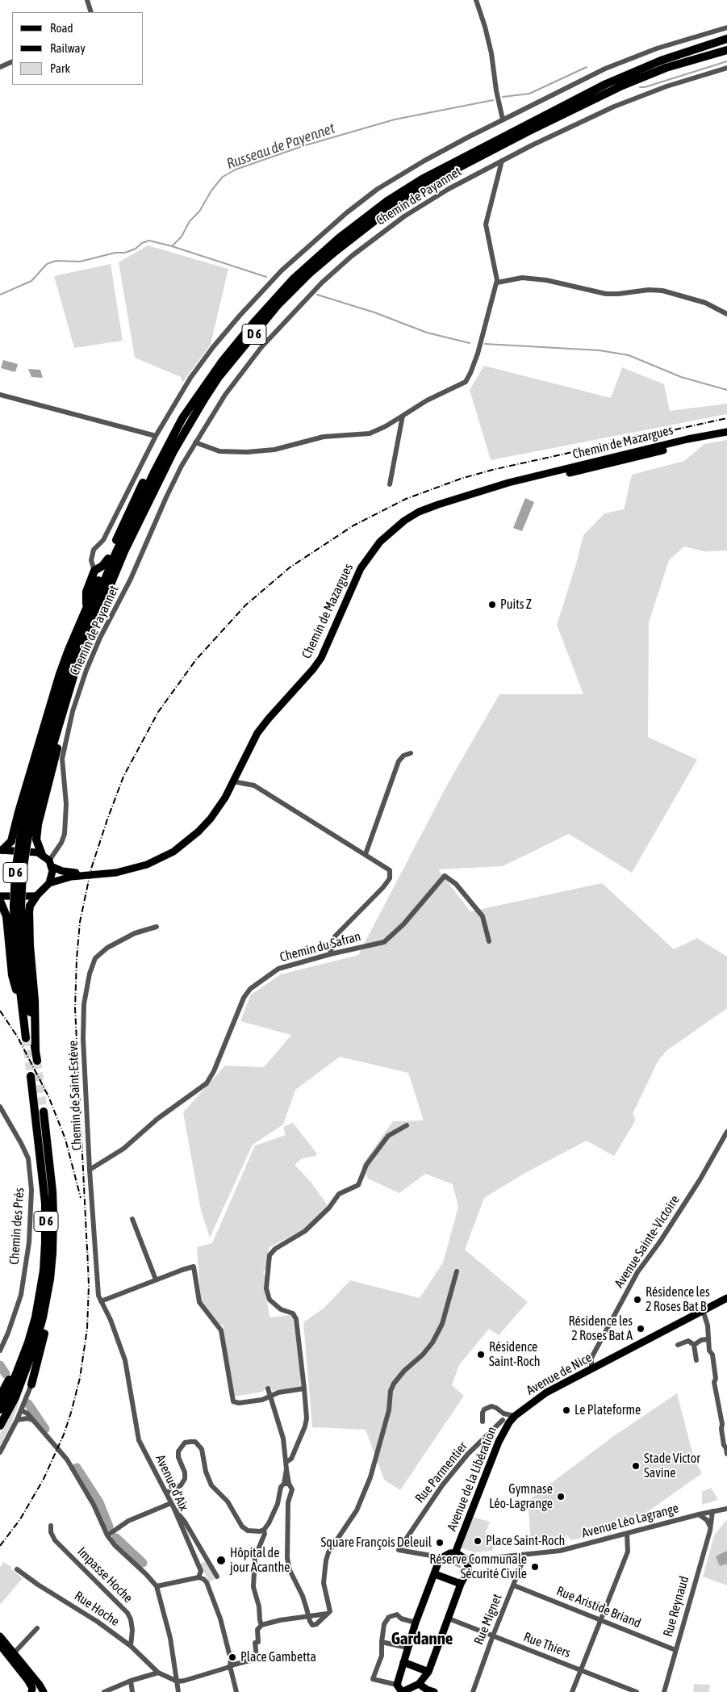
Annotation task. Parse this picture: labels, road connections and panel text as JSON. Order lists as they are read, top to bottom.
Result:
{
  "streets": {
    "highway": ["D 6"],
    "main road": ["Chemin de Mazargues", "Avenue de Nice", "Avenue de la Libération"],
    "street": [
      "Chemin de Payannet",
      "Chemin du Safran",
      "Chemin de Saint-Estève",
      "Chemin des Prés",
      "Avenue Sainte-Victoire",
      "Rue Parmentier",
      "Avenue d'Aix",
      "Avenue Léo Lagrange",
      "Impasse Hoche",
      "Rue Reynaud",
      "Rue Aristide Briand",
      "Rue Hoche",
      "Rue Mignet",
      "Rue Thiers"
    ]
  },
  "crossings": [
    ["Chemin de Payannet", "Chemin de Mazargues"],
    ["Chemin du Safran", "Chemin de Saint-Estève"],
    ["Chemin de Saint-Estève", "Avenue d'Aix"],
    ["Avenue Sainte-Victoire", "Avenue de Nice"],
    ["Avenue de Nice", "Avenue de la Libération"],
    ["Rue Parmentier", "Avenue de la Libération"],
    ["Rue Parmentier", "Avenue Léo Lagrange"],
    ["Avenue de la Libération", "Avenue Léo Lagrange"],
    ["Avenue Léo Lagrange", "Rue Reynaud"],
    ["Avenue Léo Lagrange", "Rue Mignet"],
    ["Impasse Hoche", "Rue Hoche"],
    ["Rue Reynaud", "Rue Aristide Briand"],
    ["Rue Aristide Briand", "Rue Mignet"],
    ["Rue Mignet", "Rue Thiers"]
  ],
  "districts": ["Gardanne"],
  "water": ["Russeau de Payennet"],
  "places": [
    "Puits Z",
    "Résidence les 2 Roses Bat B",
    "Résidence les 2 Roses Bat A",
    "Résidence Saint-Roch",
    "Le Plateforme",
    "Stade Victor Savine",
    "Gymnase Léo-Lagrange",
    "Place Saint-Roch",
    "Square François Deleuil",
    "Hôpital de jour Acanthe",
    "Réserve Communale Sécurité Civile",
    "Place Gambetta"
  ],
  "legend": ["Road", "Railway", "Park"]
}
